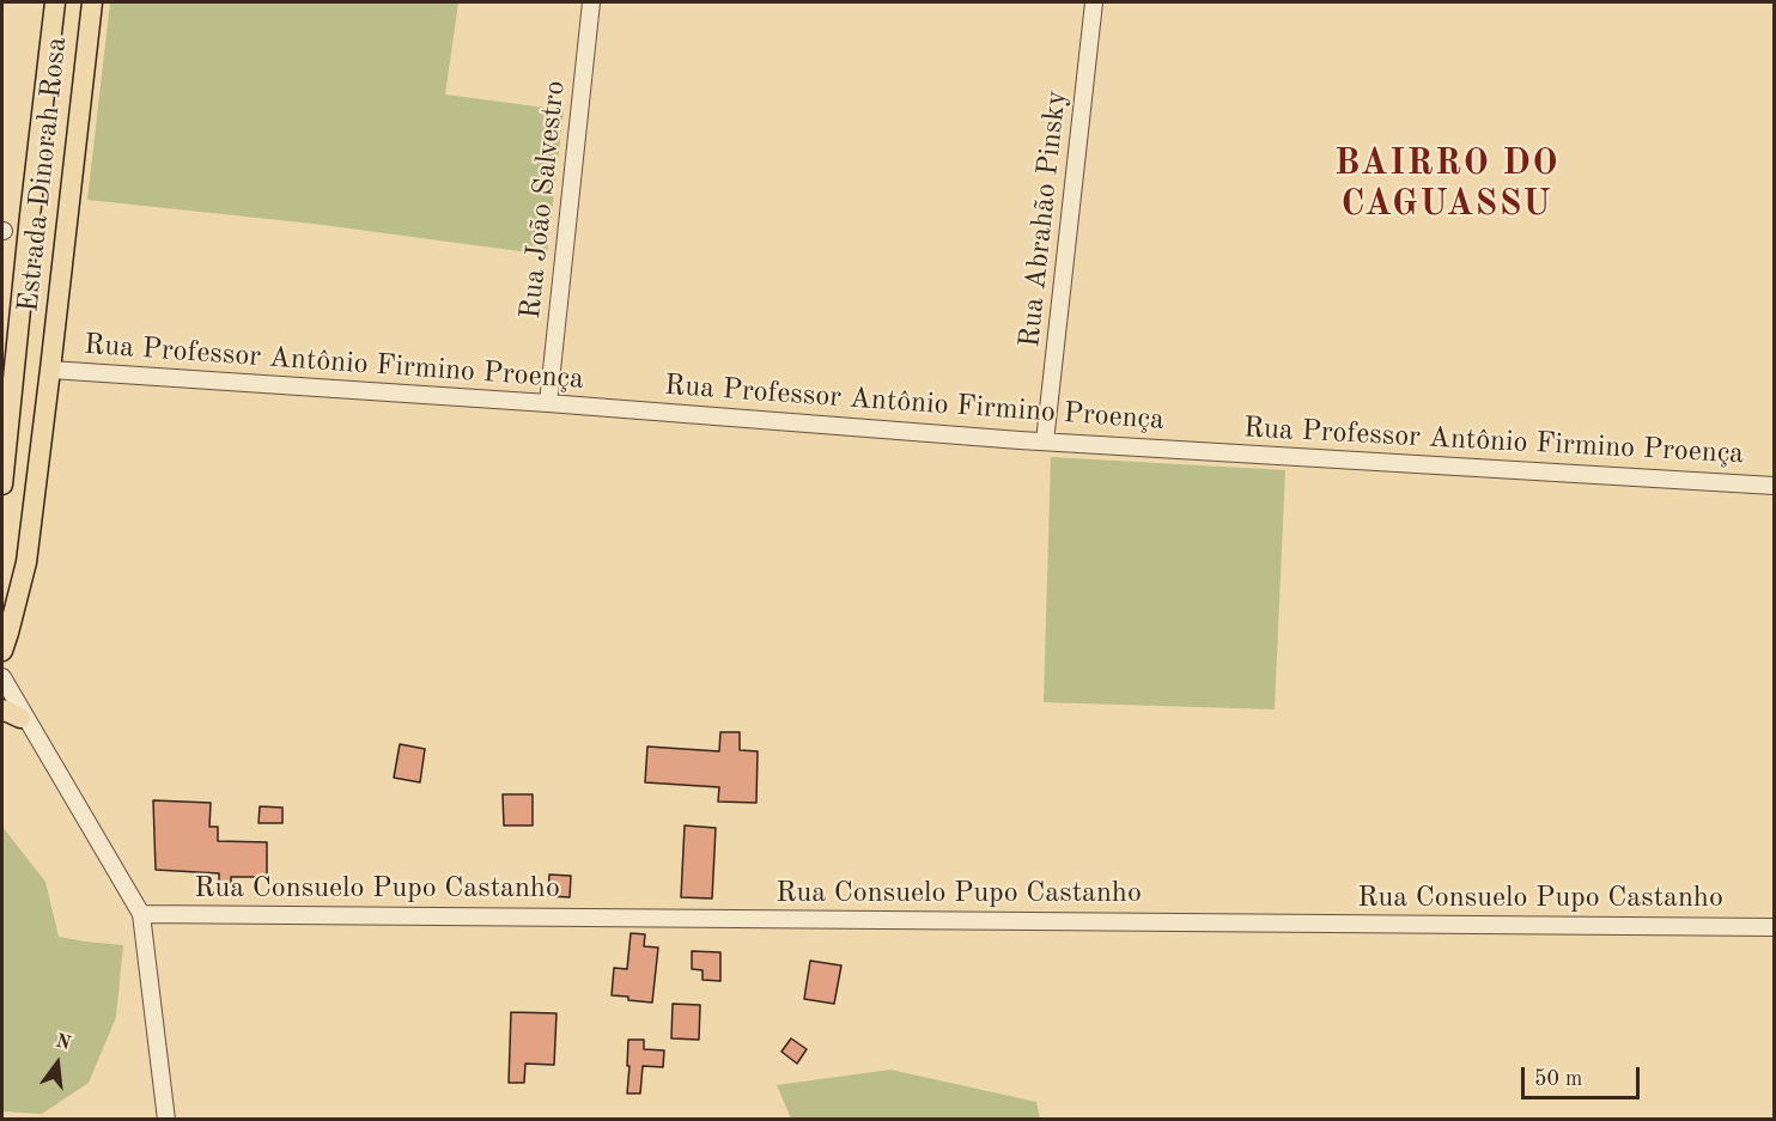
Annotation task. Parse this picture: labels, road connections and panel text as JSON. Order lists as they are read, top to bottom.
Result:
{
  "streets": {
    "main road": ["Estrada Dinorah Rosa"],
    "street": [
      "Rua João Salvestro",
      "Rua Abrahão Pinsky",
      "Rua Professor Antônio Firmino Proença",
      "Rua Consuelo Pupo Castanho"
    ]
  },
  "crossings": [
    ["Estrada Dinorah Rosa", "Rua Professor Antônio Firmino Proença"],
    ["Rua João Salvestro", "Rua Professor Antônio Firmino Proença"],
    ["Rua Abrahão Pinsky", "Rua Professor Antônio Firmino Proença"]
  ],
  "districts": ["BAIRRO DO CAGUASSU"],
  "scale_bar": "50 m",
  "north": "top"
}
